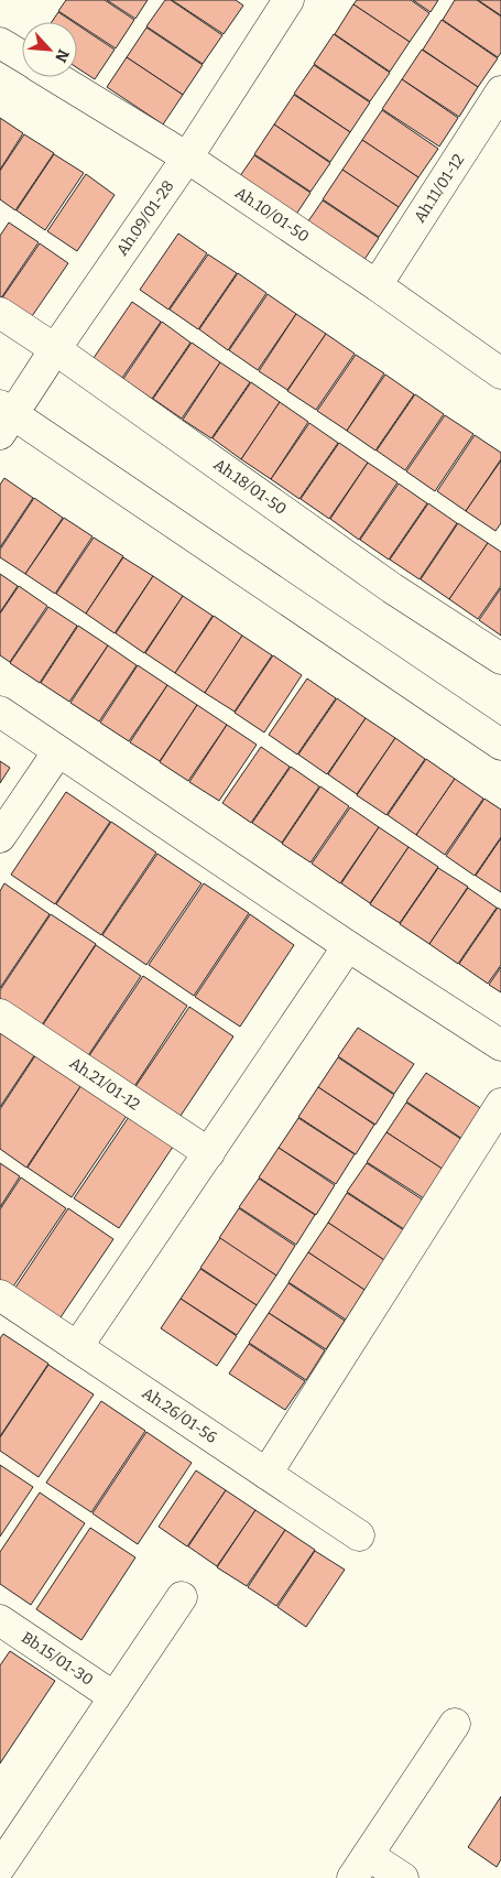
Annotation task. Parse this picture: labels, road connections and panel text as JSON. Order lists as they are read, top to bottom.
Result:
{
  "streets": {
    "street": [
      "Ah.11/01-12",
      "Ah.10/01-50",
      "Ah.09/01-28",
      "Ah.18/01-50",
      "Ah.21/01-12",
      "Ah.26/01-56",
      "Bb.15/01-30"
    ]
  },
  "crossings": [
    ["Ah.11/01-12", "Ah.10/01-50"],
    ["Ah.10/01-50", "Ah.09/01-28"],
    ["Ah.09/01-28", "Ah.18/01-50"]
  ],
  "north": "bottom right"
}
